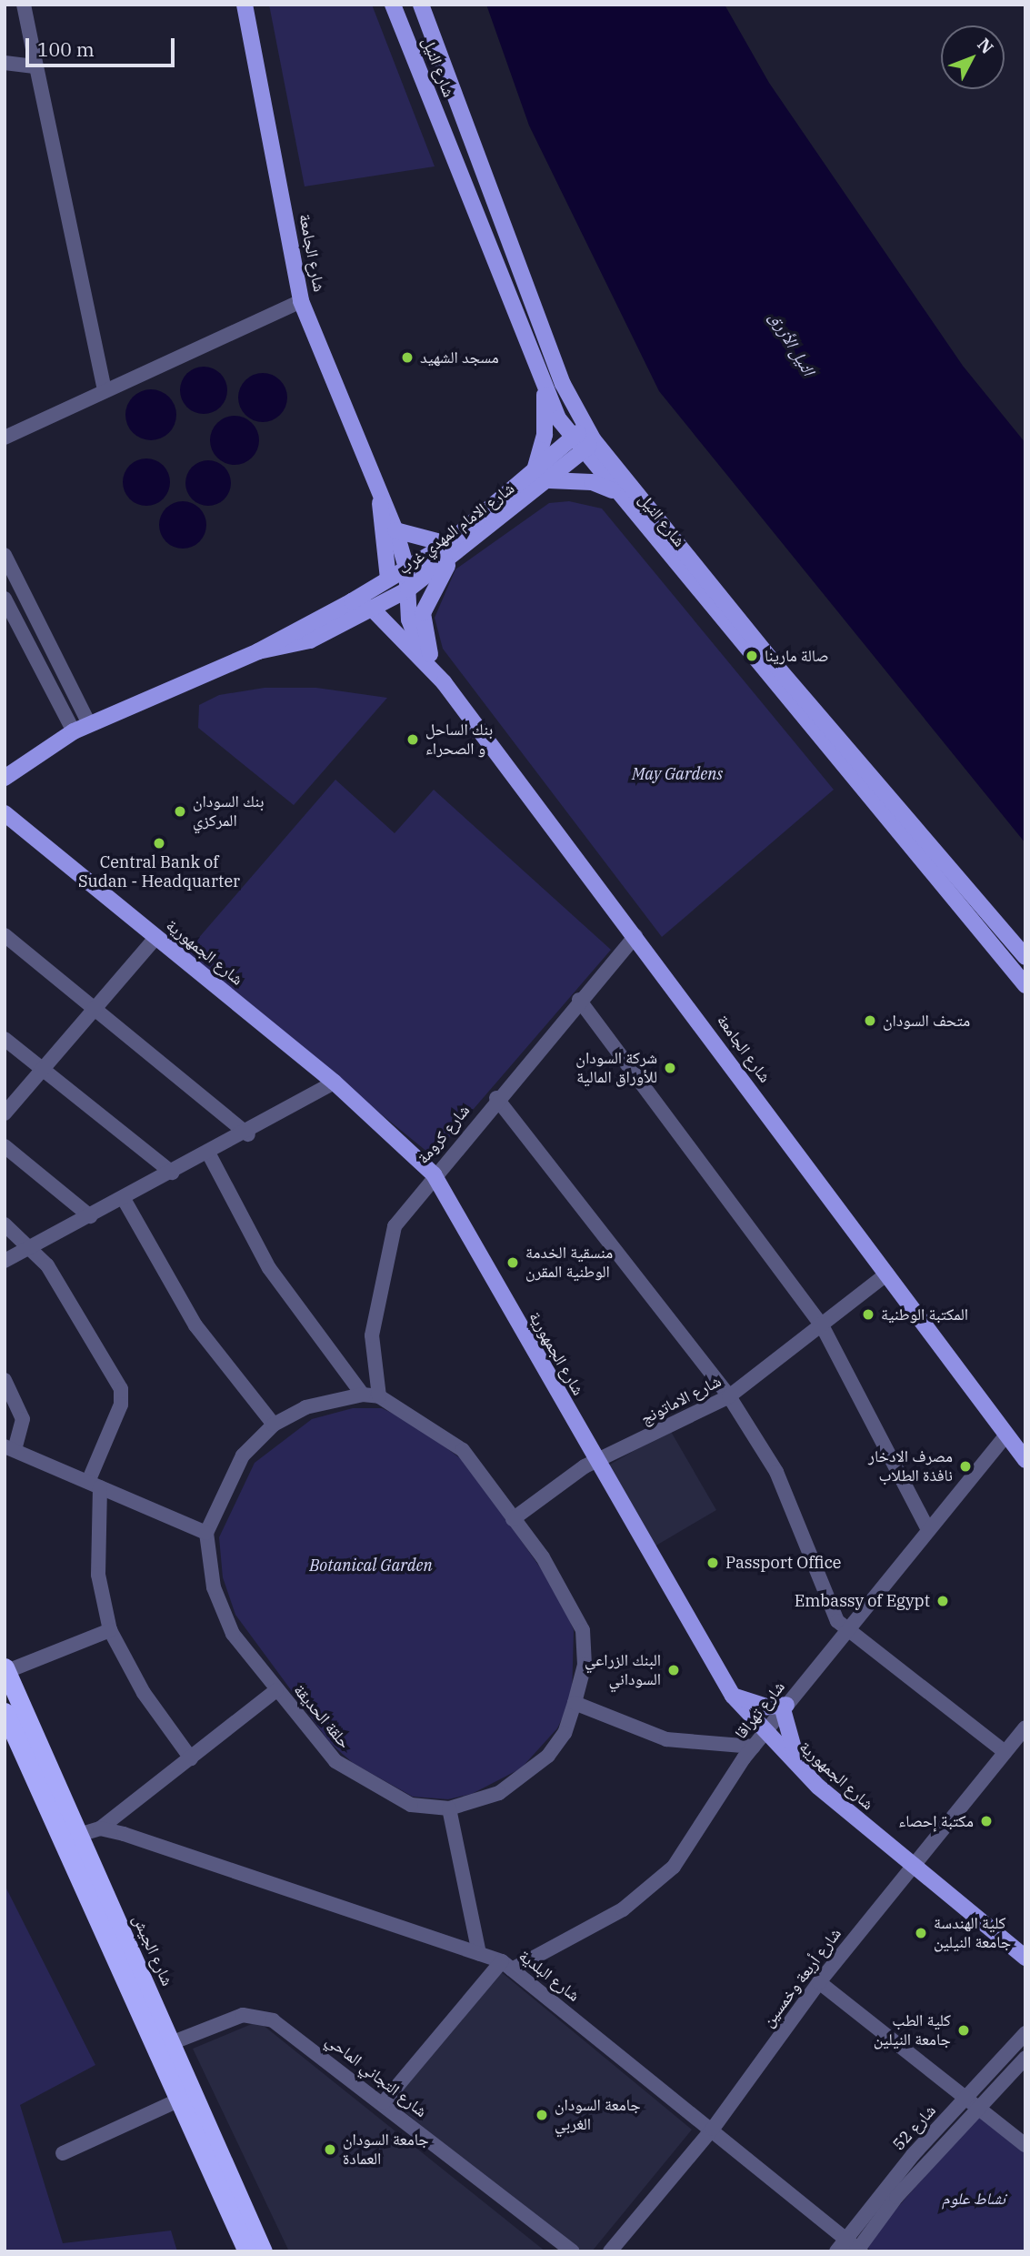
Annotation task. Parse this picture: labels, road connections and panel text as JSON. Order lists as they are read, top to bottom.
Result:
{
  "streets": {
    "highway": ["شارع الجيش"],
    "main road": [
      "شارع النيل",
      "شارع الجامعة",
      "شارع الامام المهدي غرب",
      "شارع الجمهورية"
    ],
    "street": [
      "شارع كرومة",
      "شارع الاماتونج",
      "شارع تهراقا",
      "حلقة الحديقة",
      "شارع البلدية",
      "شارع أربعة وخمسين",
      "شارع التجاني الماحي",
      "شارع 52"
    ]
  },
  "crossings": [
    ["شارع النيل", "شارع الامام المهدي غرب"],
    ["شارع الجامعة", "شارع الامام المهدي غرب"],
    ["شارع الجامعة", "شارع كرومة"],
    ["شارع الجامعة", "شارع الاماتونج"],
    ["شارع الجامعة", "شارع تهراقا"],
    ["شارع الجمهورية", "شارع كرومة"],
    ["شارع الجمهورية", "شارع الاماتونج"],
    ["شارع الجمهورية", "شارع تهراقا"],
    ["شارع الجمهورية", "شارع أربعة وخمسين"],
    ["شارع كرومة", "حلقة الحديقة"],
    ["شارع الاماتونج", "حلقة الحديقة"],
    ["شارع تهراقا", "شارع البلدية"],
    ["شارع تهراقا", "شارع التجاني الماحي"],
    ["شارع الجيش", "شارع التجاني الماحي"],
    ["شارع البلدية", "شارع أربعة وخمسين"],
    ["شارع البلدية", "شارع 52"]
  ],
  "water": ["النيل الأزرق"],
  "parks": ["May Gardens", "Botanical Garden", "نشاط علوم"],
  "places": [
    "مسجد الشهيد",
    "صالة مارينا",
    "بنك الساحل و الصحراء",
    "بنك السودان المركزي",
    "Central Bank of Sudan - Headquarter",
    "متحف السودان",
    "شركة السودان للأوراق المالية",
    "منسقية الخدمة الوطنية المقرن",
    "المكتبة الوطنية",
    "مصرف الادخار نافذة الطلاب",
    "Passport Office",
    "Embassy of Egypt",
    "البنك الزراعي السوداني",
    "مكتبة إحصاء",
    "كلية الهندسة جامعة النيلين",
    "كلية الطب جامعة النيلين",
    "جامعة السودان الغربي",
    "جامعة السودان العمادة"
  ],
  "scale_bar": "100 m",
  "north": "top right"
}
